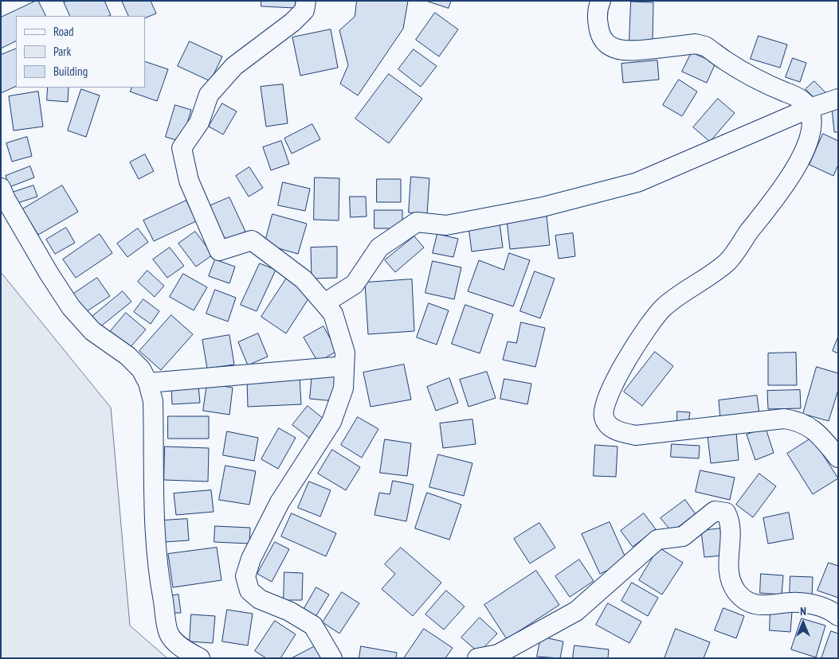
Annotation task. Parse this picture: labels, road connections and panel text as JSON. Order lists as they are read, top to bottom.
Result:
{
  "legend": ["Road", "Park", "Building"],
  "north": "top"
}
